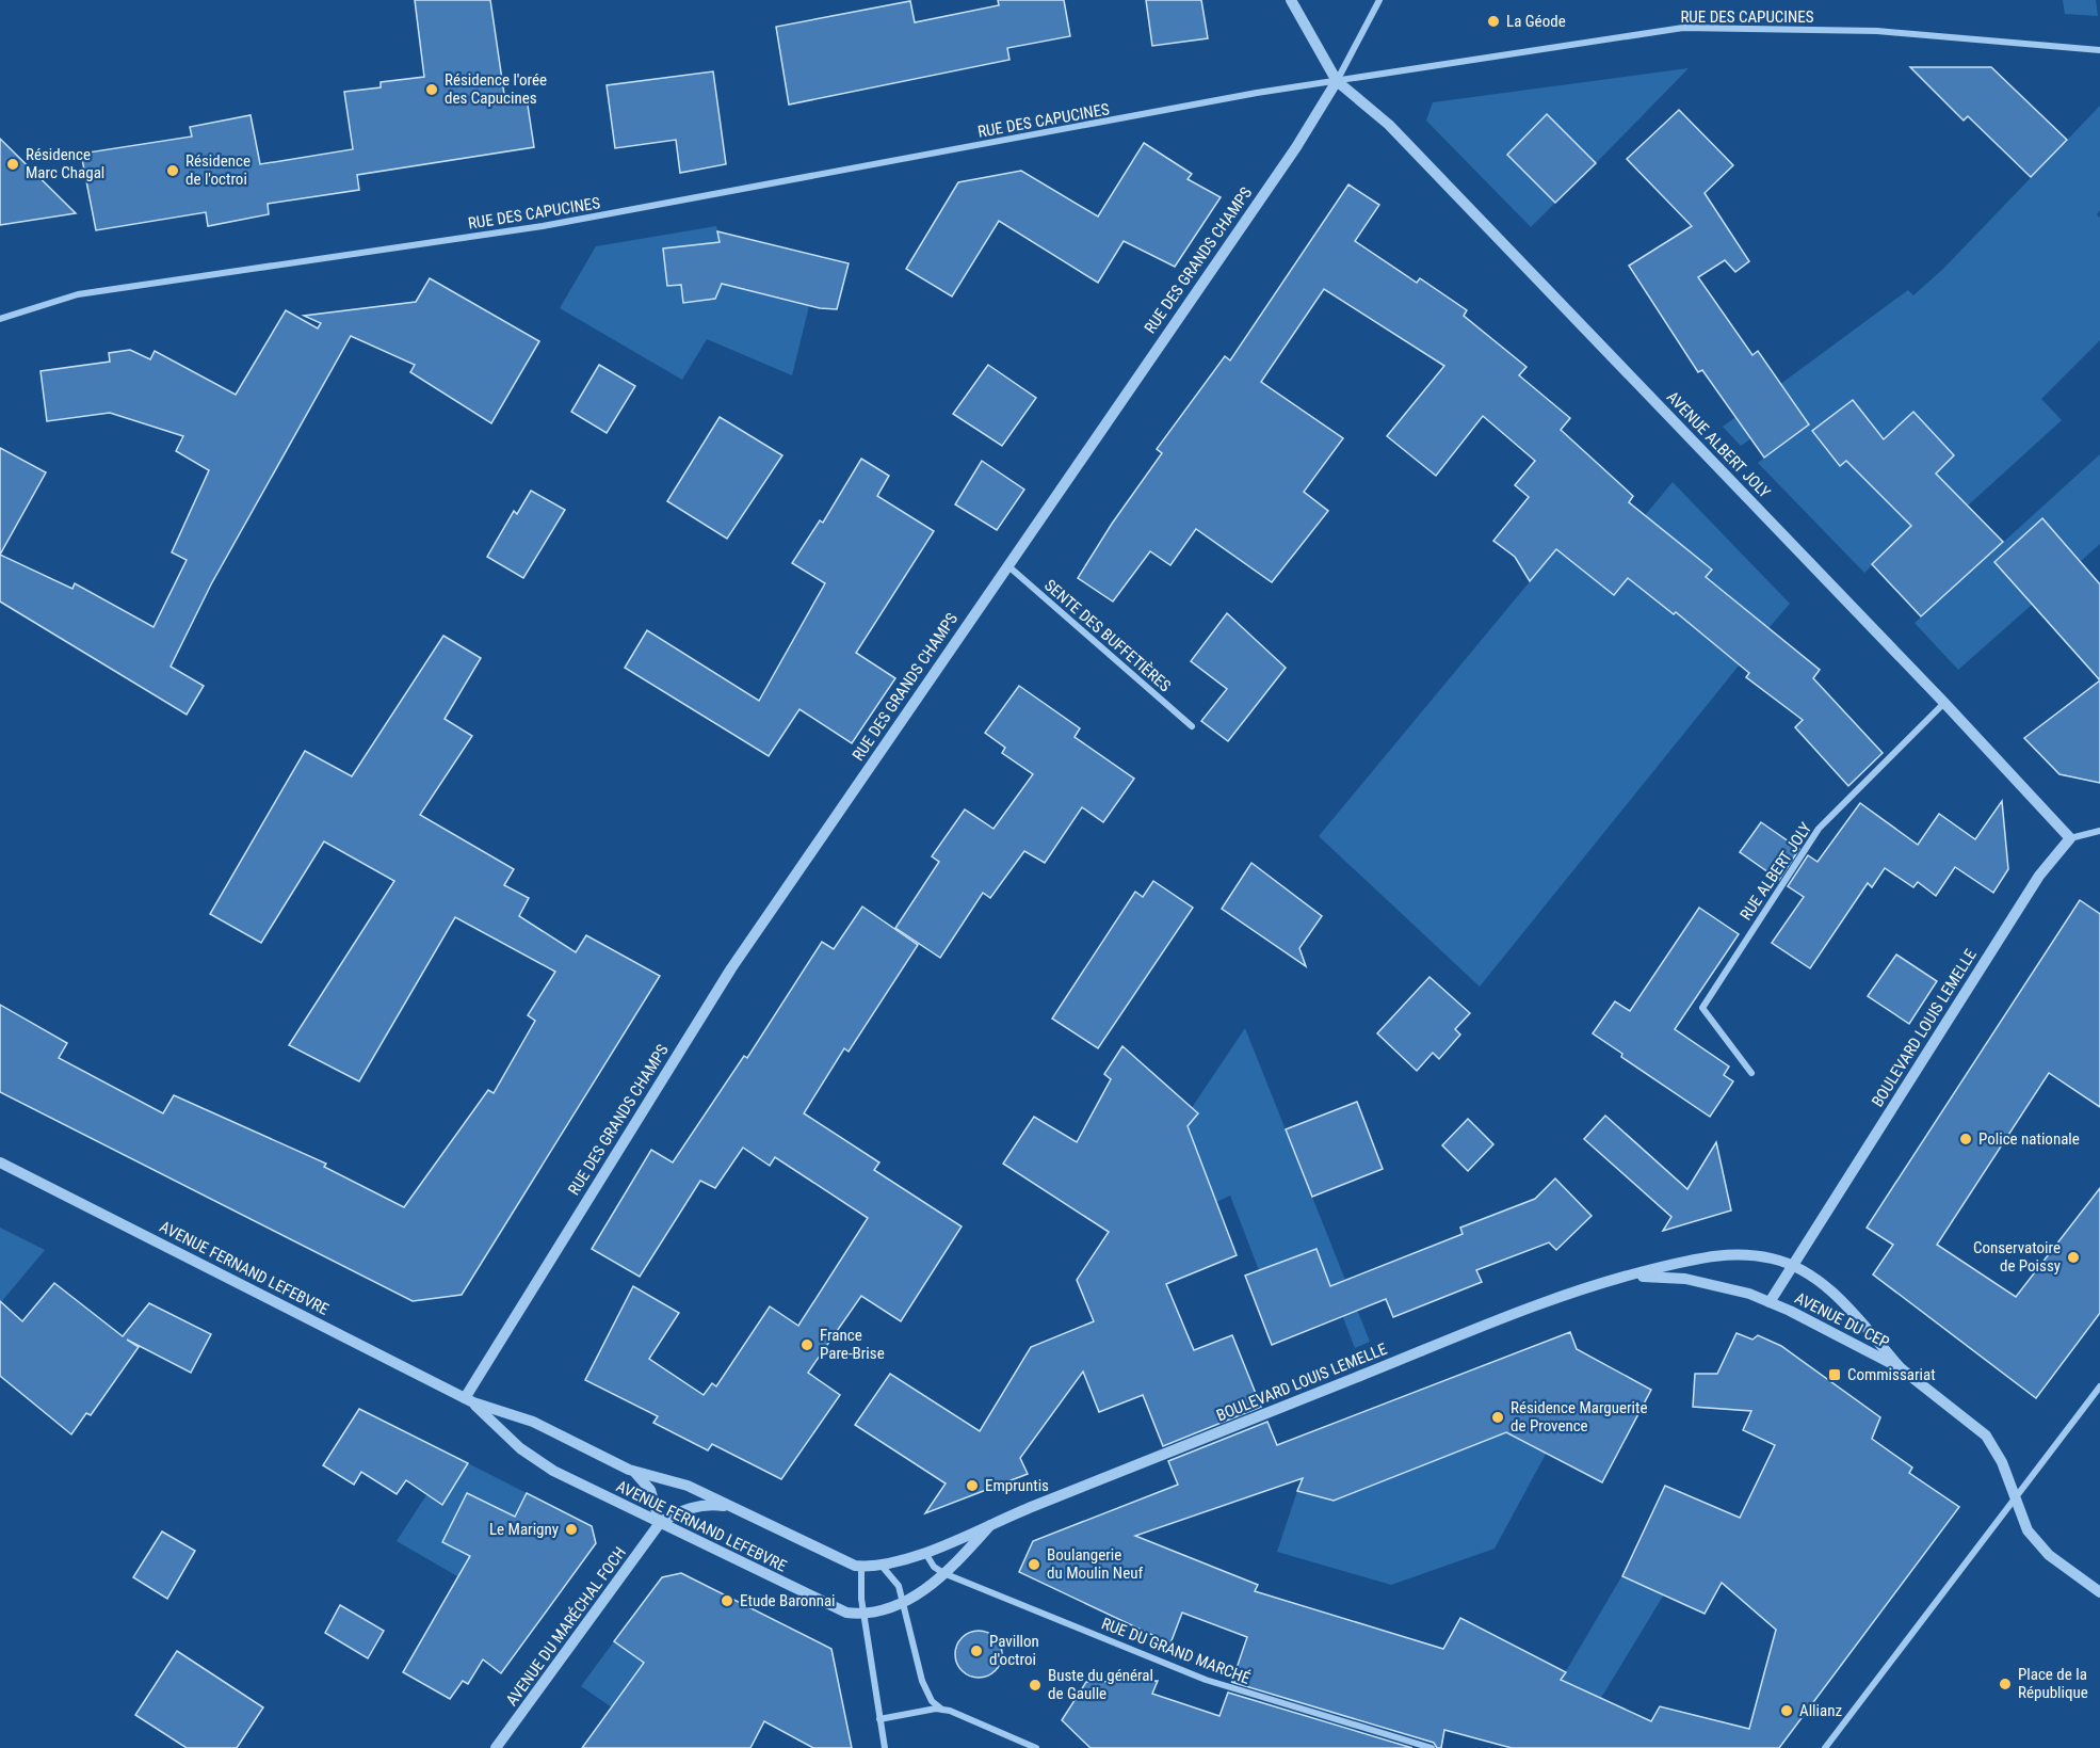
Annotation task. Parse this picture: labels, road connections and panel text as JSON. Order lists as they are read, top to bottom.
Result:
{
  "streets": {
    "street": [
      "RUE DES CAPUCINES",
      "RUE DES GRANDS CHAMPS",
      "AVENUE ALBERT JOLY",
      "SENTE DES BUFFETIÈRES",
      "RUE ALBERT JOLY",
      "BOULEVARD LOUIS LEMELLE",
      "AVENUE FERNAND LEFEBVRE",
      "AVENUE DU CEP",
      "AVENUE DU MARÉCHAL FOCH",
      "RUE DU GRAND MARCHÉ"
    ]
  },
  "crossings": [
    ["RUE DES CAPUCINES", "RUE DES GRANDS CHAMPS"],
    ["RUE DES CAPUCINES", "AVENUE ALBERT JOLY"],
    ["RUE DES GRANDS CHAMPS", "AVENUE ALBERT JOLY"],
    ["RUE DES GRANDS CHAMPS", "SENTE DES BUFFETIÈRES"],
    ["RUE DES GRANDS CHAMPS", "AVENUE FERNAND LEFEBVRE"],
    ["AVENUE ALBERT JOLY", "RUE ALBERT JOLY"],
    ["AVENUE ALBERT JOLY", "BOULEVARD LOUIS LEMELLE"],
    ["BOULEVARD LOUIS LEMELLE", "AVENUE FERNAND LEFEBVRE"],
    ["BOULEVARD LOUIS LEMELLE", "AVENUE DU CEP"],
    ["BOULEVARD LOUIS LEMELLE", "RUE DU GRAND MARCHÉ"],
    ["AVENUE FERNAND LEFEBVRE", "AVENUE DU MARÉCHAL FOCH"]
  ],
  "places": {
    "other": [
      "La Géode",
      "Résidence l'orée des Capucines",
      "Résidence Marc Chagal",
      "Résidence de l'octroi",
      "Police nationale",
      "Conservatoire de Poissy",
      "France Pare-Brise",
      "Résidence Marguerite de Provence",
      "Empruntis",
      "Le Marigny",
      "Boulangerie du Moulin Neuf",
      "Etude Baronnai",
      "Pavillon d'octroi",
      "Place de la République",
      "Buste du général de Gaulle",
      "Allianz"
    ],
    "transit": ["Commissariat"]
  }
}
